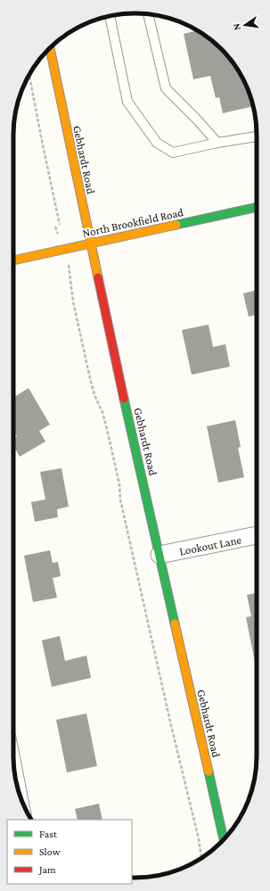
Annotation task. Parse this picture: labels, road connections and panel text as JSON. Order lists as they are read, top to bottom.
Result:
{
  "streets": {
    "street": ["Gebhardt Road", "North Brookfield Road", "Lookout Lane"]
  },
  "crossings": [
    ["Gebhardt Road", "North Brookfield Road"],
    ["Gebhardt Road", "Lookout Lane"]
  ],
  "legend": ["Fast", "Slow", "Jam"],
  "north": "left"
}
